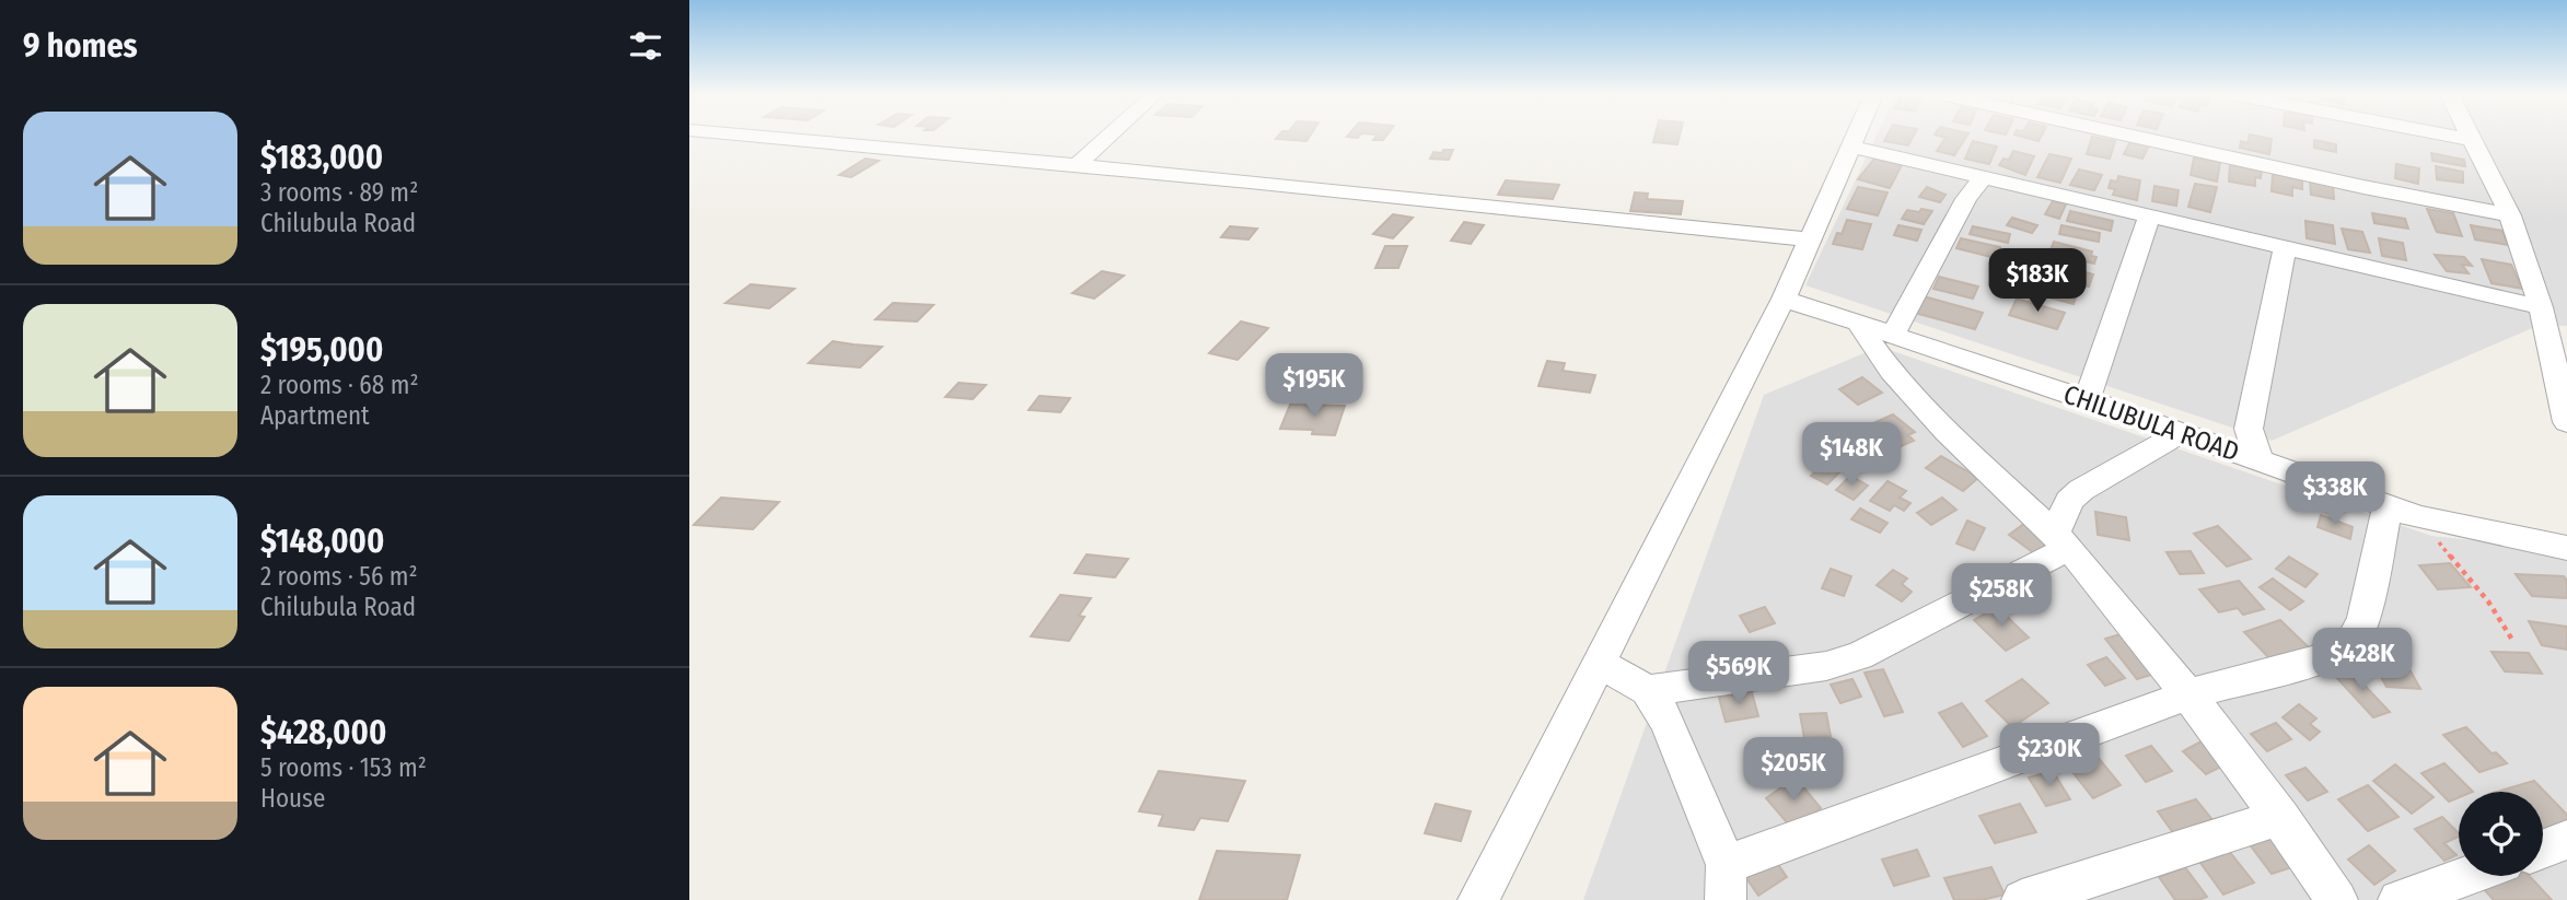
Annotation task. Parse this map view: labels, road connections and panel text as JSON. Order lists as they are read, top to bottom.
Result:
{
  "streets": {
    "street": ["CHILUBULA ROAD"]
  },
  "page": {
    "heading": "9 homes",
    "list": [
      {
        "name": "$183,000",
        "note": "3 rooms · 89 m² · Chilubula Road"
      },
      {
        "name": "$195,000",
        "note": "2 rooms · 68 m² · Apartment"
      },
      {
        "name": "$148,000",
        "note": "2 rooms · 56 m² · Chilubula Road"
      },
      {
        "name": "$428,000",
        "note": "5 rooms · 153 m² · House"
      }
    ],
    "price": [
      "$183K",
      "$195K",
      "$148K",
      "$338K",
      "$258K",
      "$428K",
      "$569K",
      "$230K",
      "$205K"
    ]
  }
}
